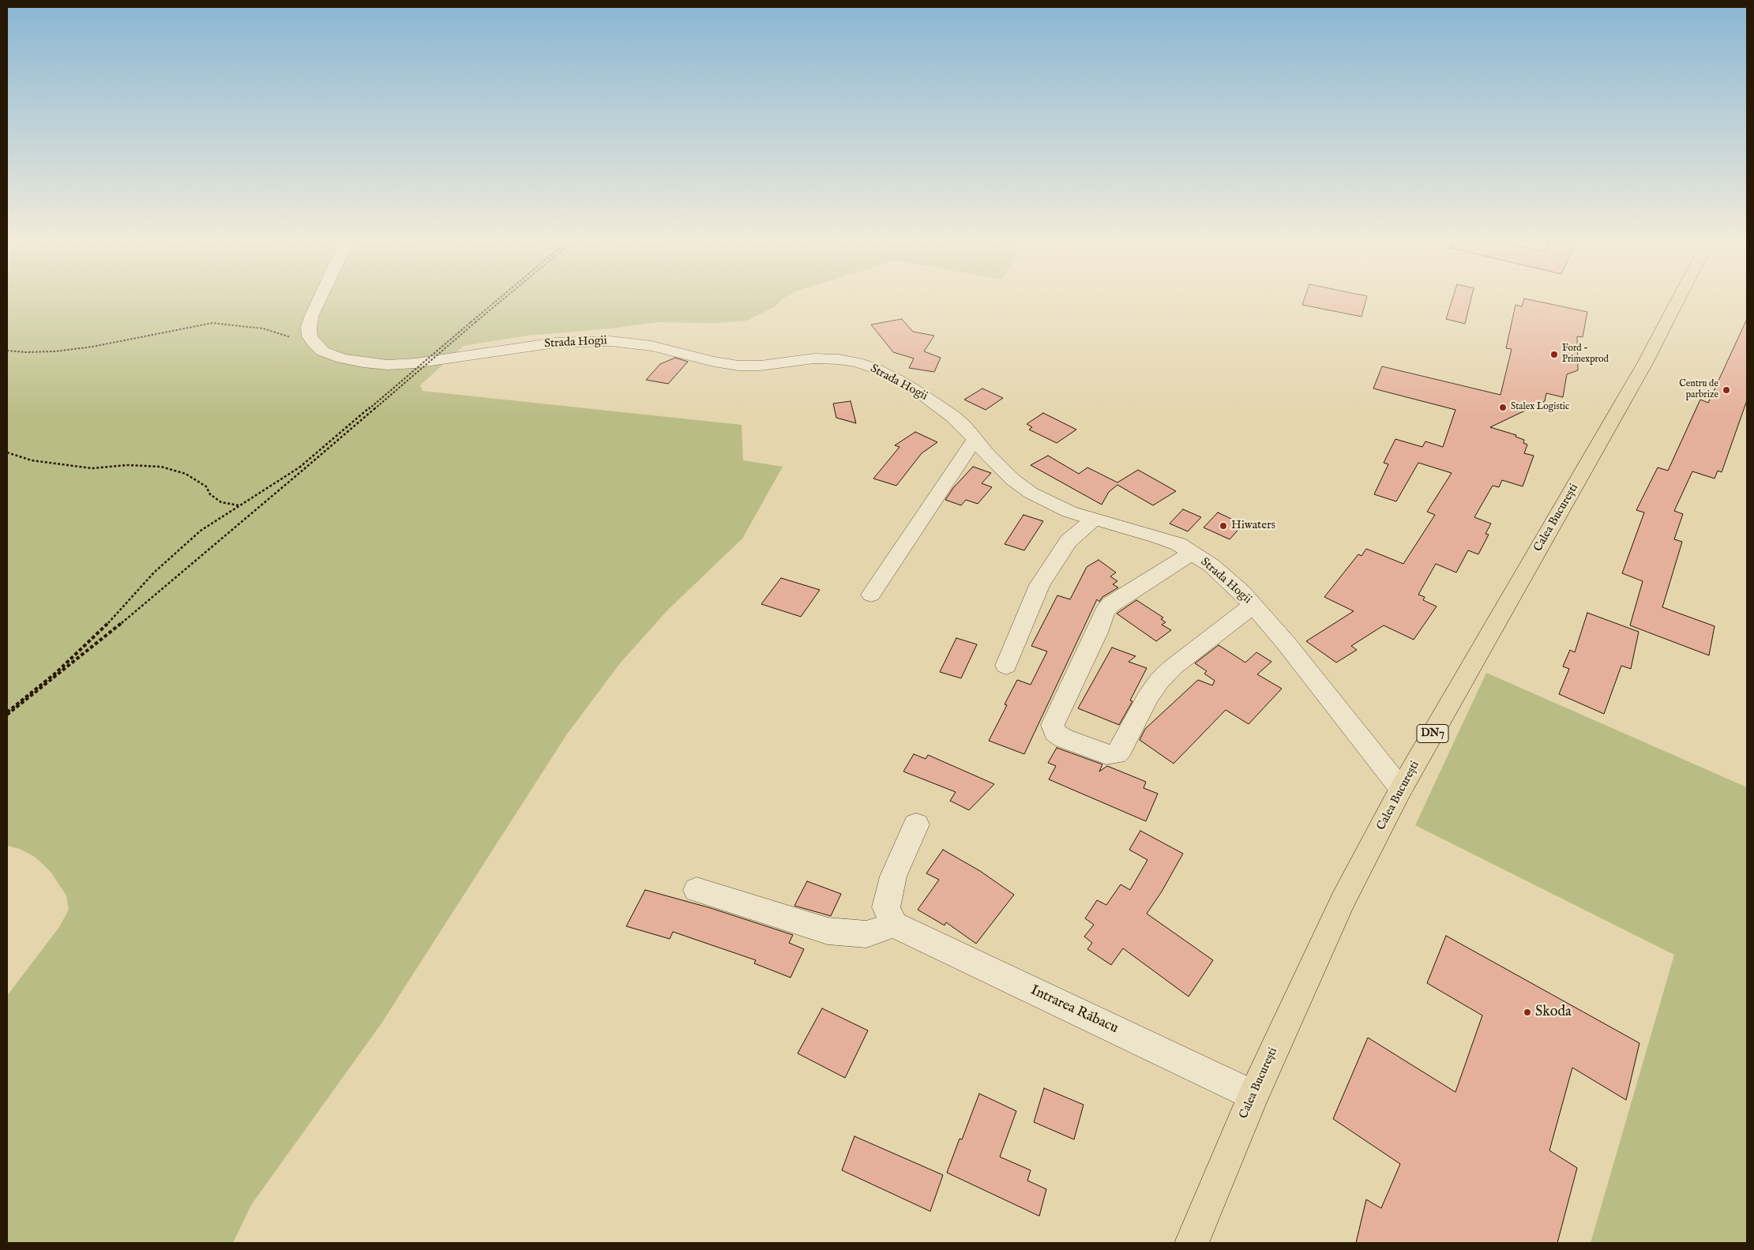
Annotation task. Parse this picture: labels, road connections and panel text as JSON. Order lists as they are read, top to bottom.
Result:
{
  "streets": {
    "highway": ["Calea București", "DN7"],
    "street": ["Strada Hogii", "Intrarea Răbacu"]
  },
  "crossings": [
    ["Strada Hogii", "Calea București"],
    ["Calea București", "Intrarea Răbacu"]
  ],
  "places": [
    "Ford - Primexprod",
    "Centru de parbrize",
    "Stalex Logistic",
    "Hiwaters",
    "Skoda"
  ]
}
